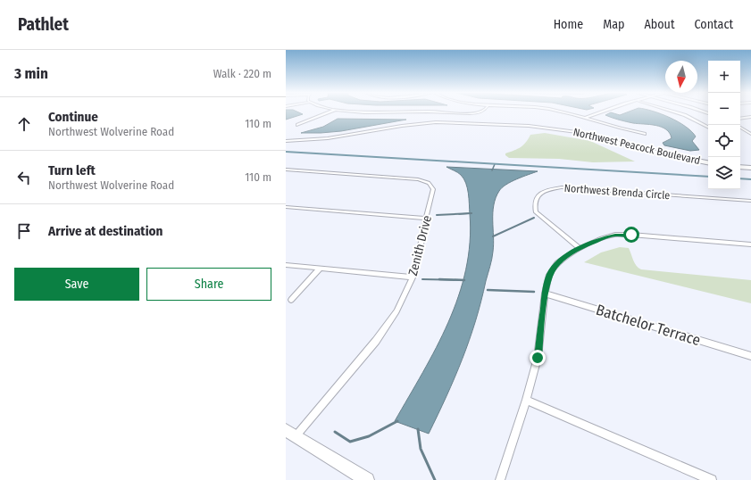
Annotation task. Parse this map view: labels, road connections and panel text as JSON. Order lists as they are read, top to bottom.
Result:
{
  "streets": {
    "street": [
      "Northwest Peacock Boulevard",
      "Northwest Brenda Circle",
      "Zenith Drive",
      "Batchelor Terrace"
    ]
  },
  "north": "bottom",
  "page": {
    "header": "Pathlet",
    "nav": [
      "Home",
      "Map",
      "About",
      "Contact"
    ],
    "heading": ["3 min", "Walk · 220 m"],
    "map_buttons": ["+", "−"],
    "list": [
      ["Continue", "Northwest Wolverine Road", "110 m"],
      ["Turn left", "Northwest Wolverine Road", "110 m"],
      "Arrive at destination"
    ],
    "buttons": ["Save", "Share"]
  }
}
